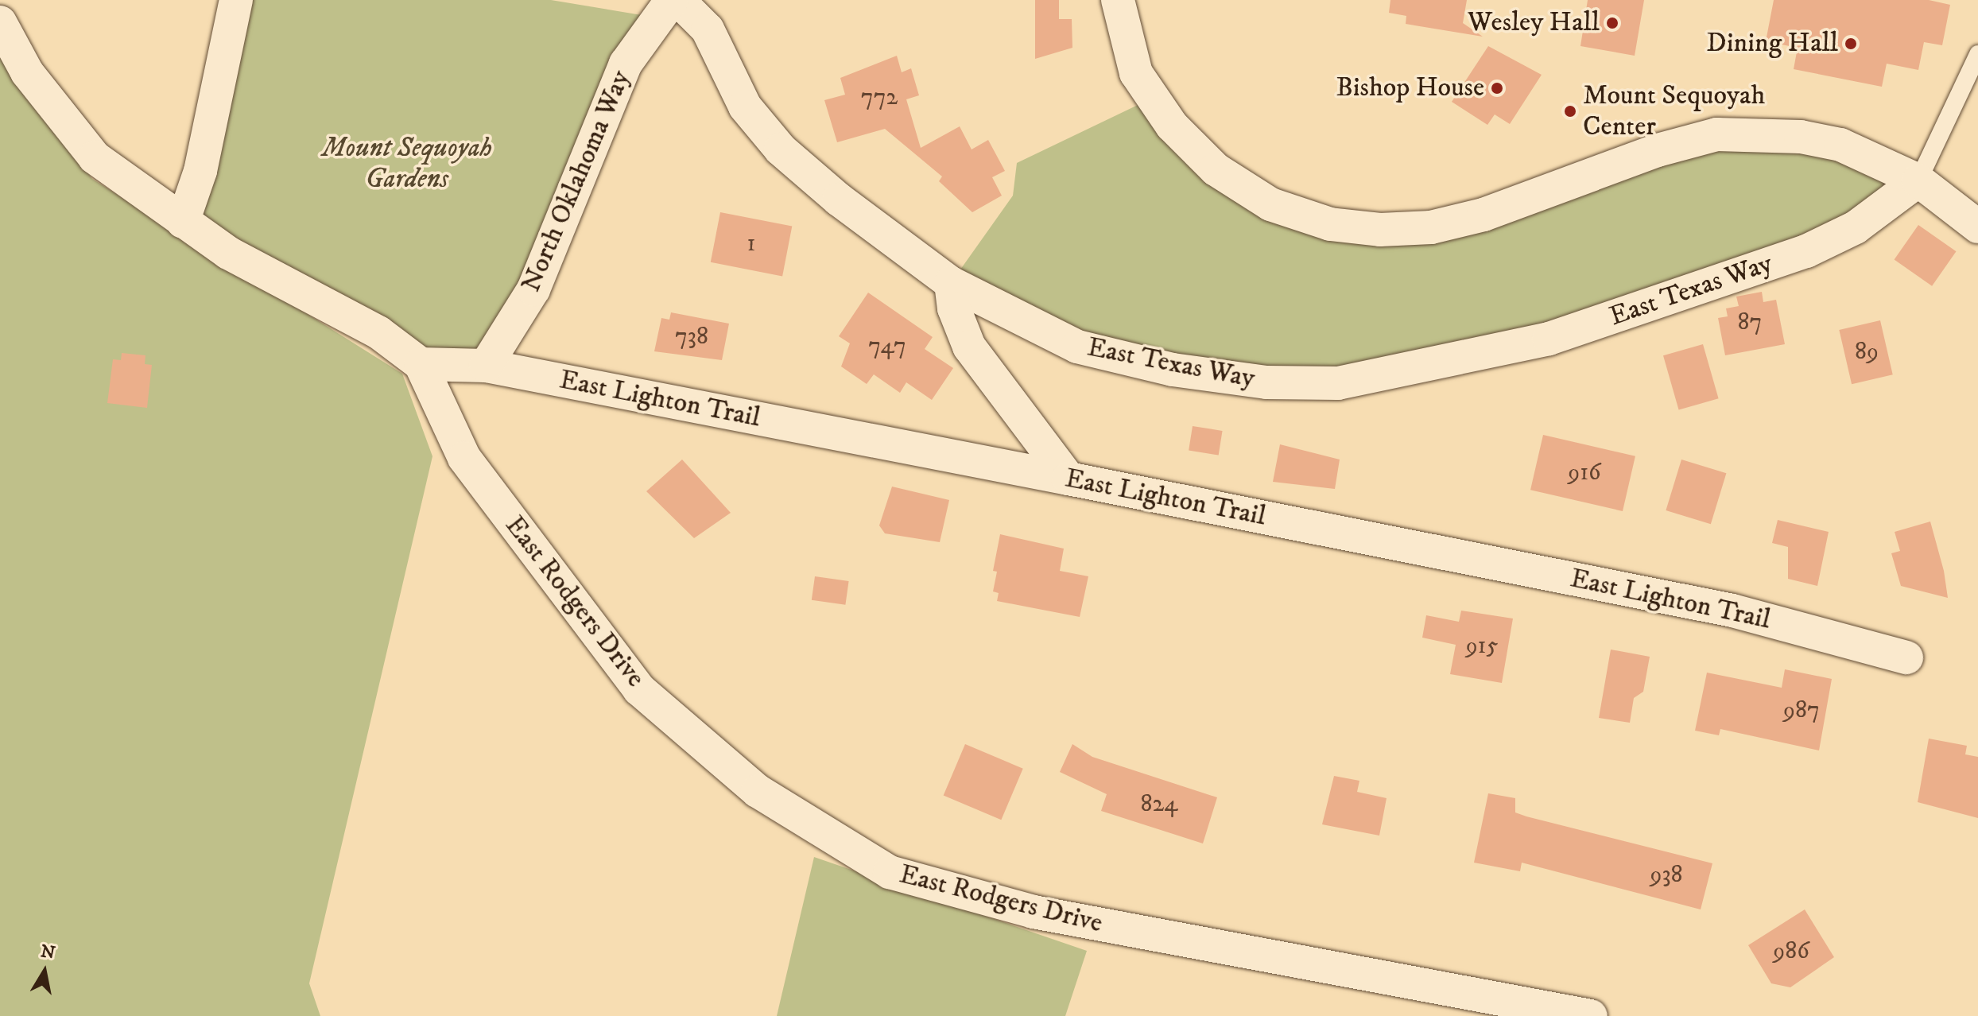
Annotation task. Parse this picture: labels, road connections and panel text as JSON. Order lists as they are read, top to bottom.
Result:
{
  "streets": {
    "street": [
      "North Oklahoma Way",
      "East Texas Way",
      "East Lighton Trail",
      "East Rodgers Drive"
    ]
  },
  "crossings": [
    ["North Oklahoma Way", "East Lighton Trail"],
    ["East Lighton Trail", "East Rodgers Drive"]
  ],
  "parks": ["Mount Sequoyah Gardens"],
  "places": [
    "Wesley Hall",
    "Dining Hall",
    "Bishop House",
    "Mount Sequoyah Center"
  ],
  "house_numbers": [
    "772",
    "1",
    "87",
    "738",
    "747",
    "89",
    "916",
    "915",
    "987",
    "824",
    "938",
    "986"
  ],
  "north": "top"
}
